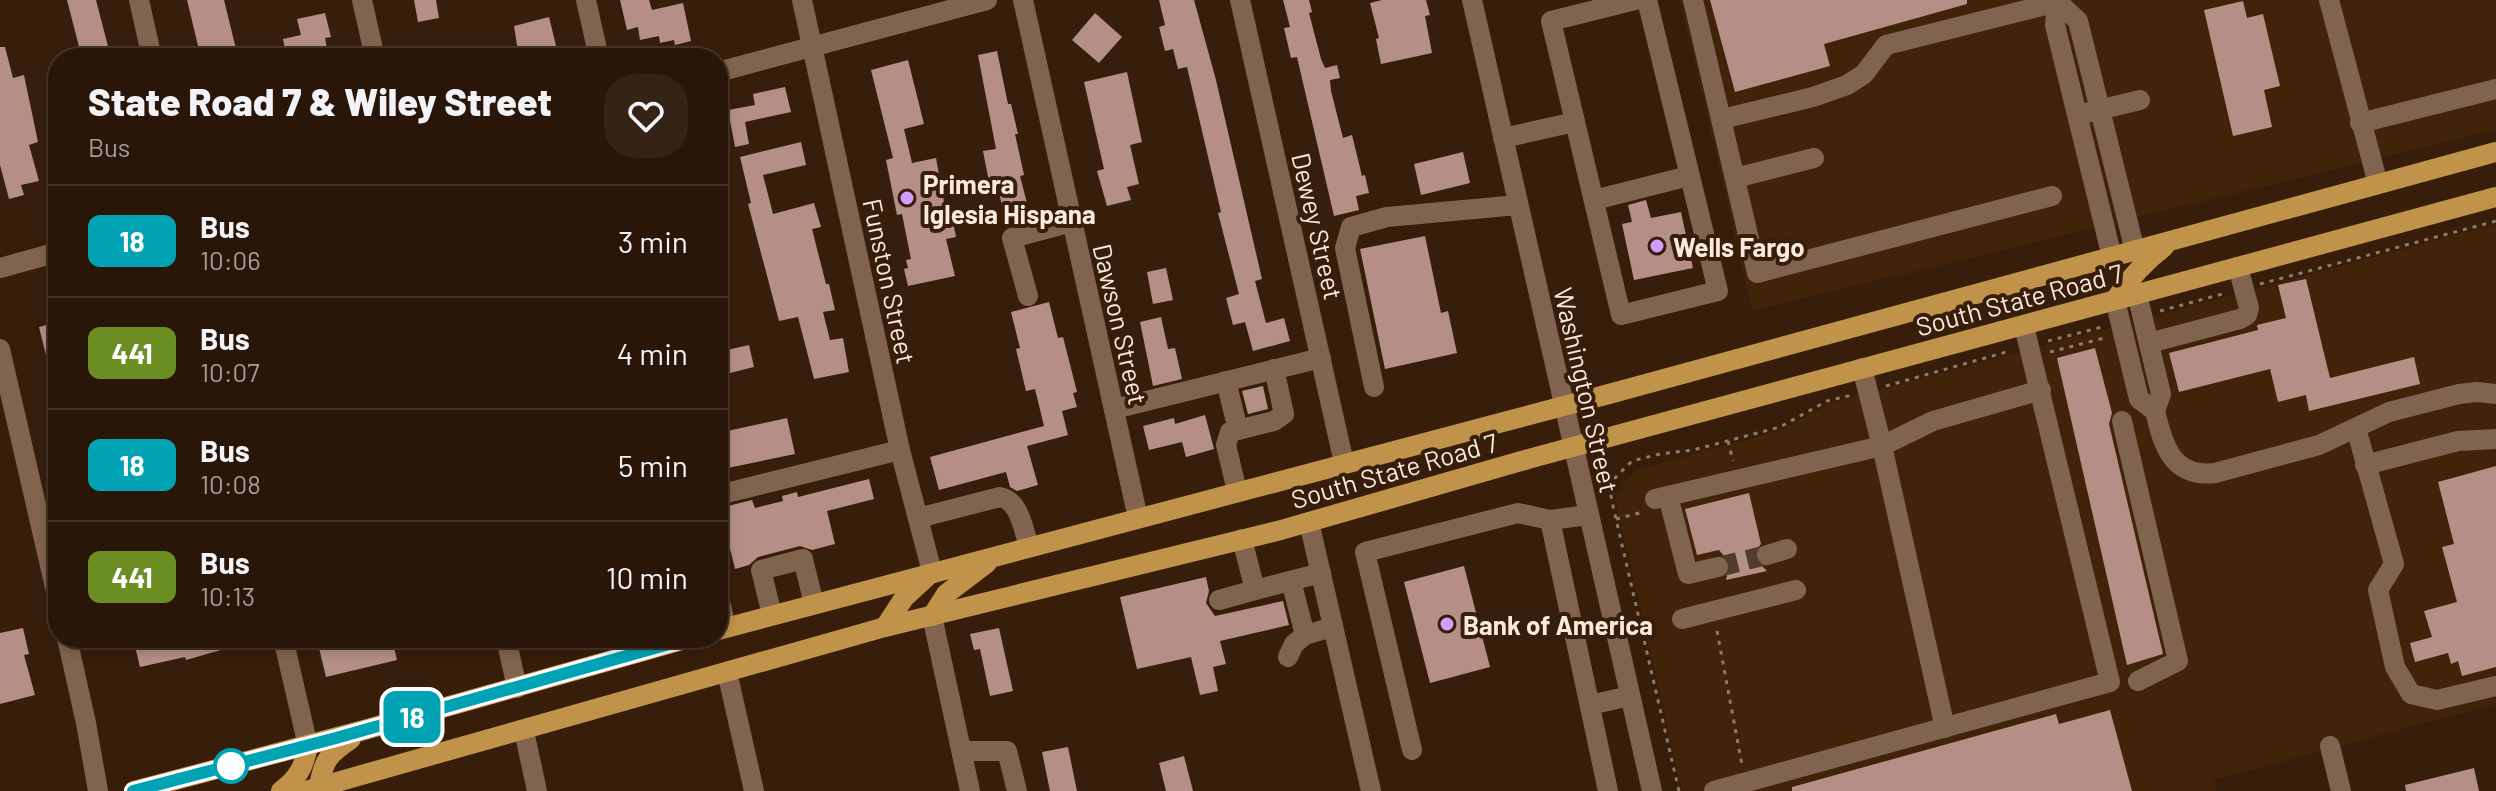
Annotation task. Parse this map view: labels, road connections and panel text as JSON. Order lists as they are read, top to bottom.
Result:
{
  "streets": {
    "main road": ["South State Road 7"],
    "street": [
      "Dewey Street",
      "Funston Street",
      "Dawson Street",
      "Washington Street"
    ]
  },
  "crossings": [
    ["Dewey Street", "South State Road 7"],
    ["Funston Street", "South State Road 7"],
    ["South State Road 7", "Dawson Street"],
    ["South State Road 7", "Washington Street"]
  ],
  "places": ["Primera Iglesia Hispana", "Wells Fargo", "Bank of America"],
  "lines": ["bus line 18"],
  "page": {
    "on_map": "18",
    "heading": ["State Road 7 & Wiley Street", "Bus"],
    "list": [
      {
        "mark": "18",
        "name": "Bus",
        "note": "10:06",
        "value": "3 min"
      },
      {
        "mark": "441",
        "name": "Bus",
        "note": "10:07",
        "value": "4 min"
      },
      {
        "mark": "18",
        "name": "Bus",
        "note": "10:08",
        "value": "5 min"
      },
      {
        "mark": "441",
        "name": "Bus",
        "note": "10:13",
        "value": "10 min"
      }
    ]
  }
}
